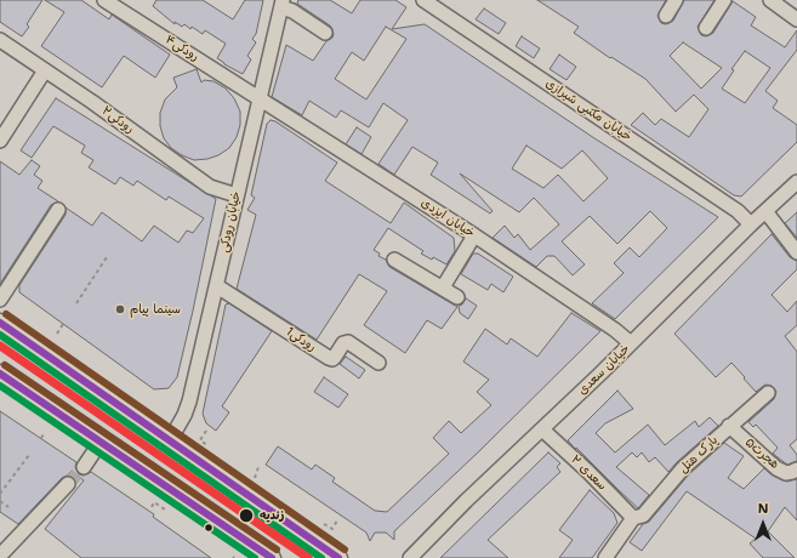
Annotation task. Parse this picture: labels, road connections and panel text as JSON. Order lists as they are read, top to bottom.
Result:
{
  "streets": {
    "street": [
      "رودکی۴",
      "خیابان مکتبی شیرازی",
      "رودکی۲",
      "خیابان ایزدی",
      "خیابان رودکی",
      "1رودکی",
      "خیابان سعدی",
      "هجرت۵",
      "پارک هتل",
      "سعدی ۲"
    ]
  },
  "crossings": [
    ["رودکی۴", "خیابان ایزدی"],
    ["رودکی۴", "خیابان رودکی"],
    ["خیابان مکتبی شیرازی", "خیابان سعدی"],
    ["رودکی۲", "خیابان رودکی"],
    ["خیابان ایزدی", "خیابان رودکی"],
    ["خیابان ایزدی", "خیابان سعدی"],
    ["خیابان رودکی", "1رودکی"],
    ["خیابان سعدی", "سعدی ۲"],
    ["هجرت۵", "پارک هتل"],
    ["پارک هتل", "سعدی ۲"]
  ],
  "places": ["سینما پیام", "زندیه"],
  "north": "top"
}
